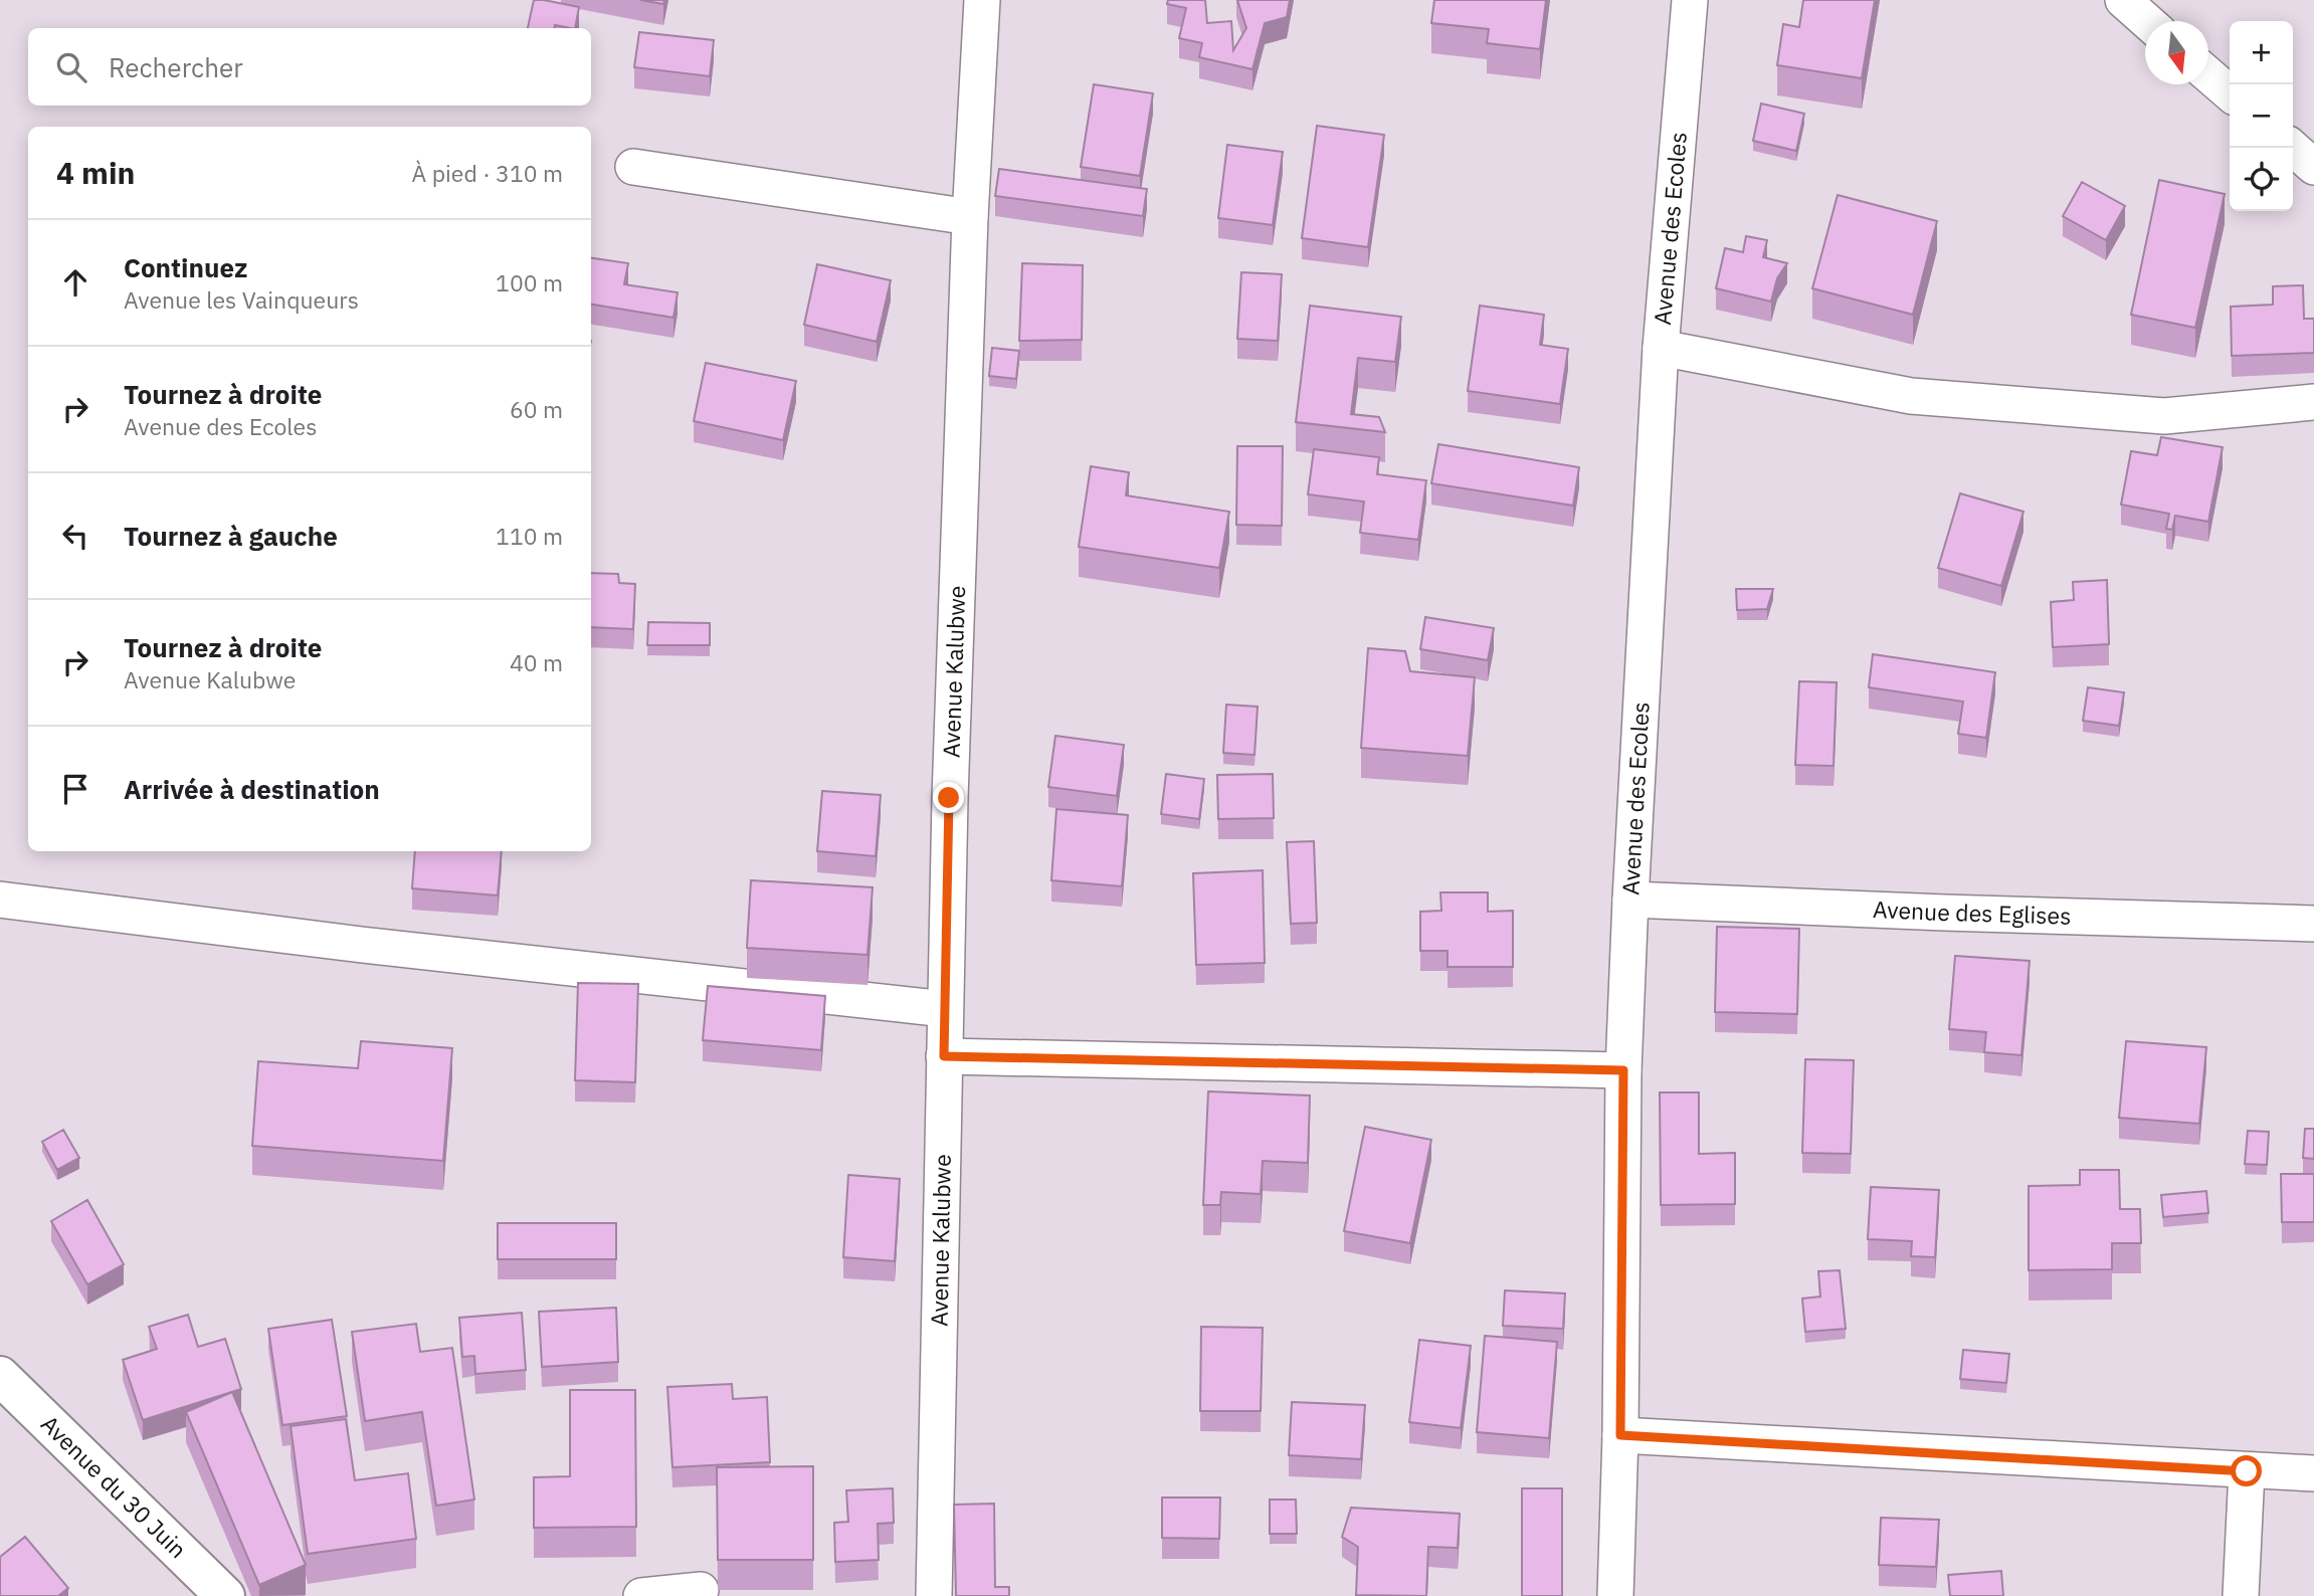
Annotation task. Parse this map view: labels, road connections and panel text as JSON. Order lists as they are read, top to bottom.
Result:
{
  "streets": {
    "street": [
      "Avenue des Ecoles",
      "Avenue Kalubwe",
      "Avenue des Eglises",
      "Avenue du 30 Juin"
    ]
  },
  "crossings": [
    ["Avenue des Ecoles", "Avenue des Eglises"]
  ],
  "north": "bottom",
  "page": {
    "map_buttons": ["+", "−"],
    "search": "Rechercher",
    "heading": ["4 min", "À pied · 310 m"],
    "list": [
      ["Continuez", "Avenue les Vainqueurs", "100 m"],
      ["Tournez à droite", "Avenue des Ecoles", "60 m"],
      ["Tournez à gauche", "110 m"],
      ["Tournez à droite", "Avenue Kalubwe", "40 m"],
      "Arrivée à destination"
    ]
  }
}
